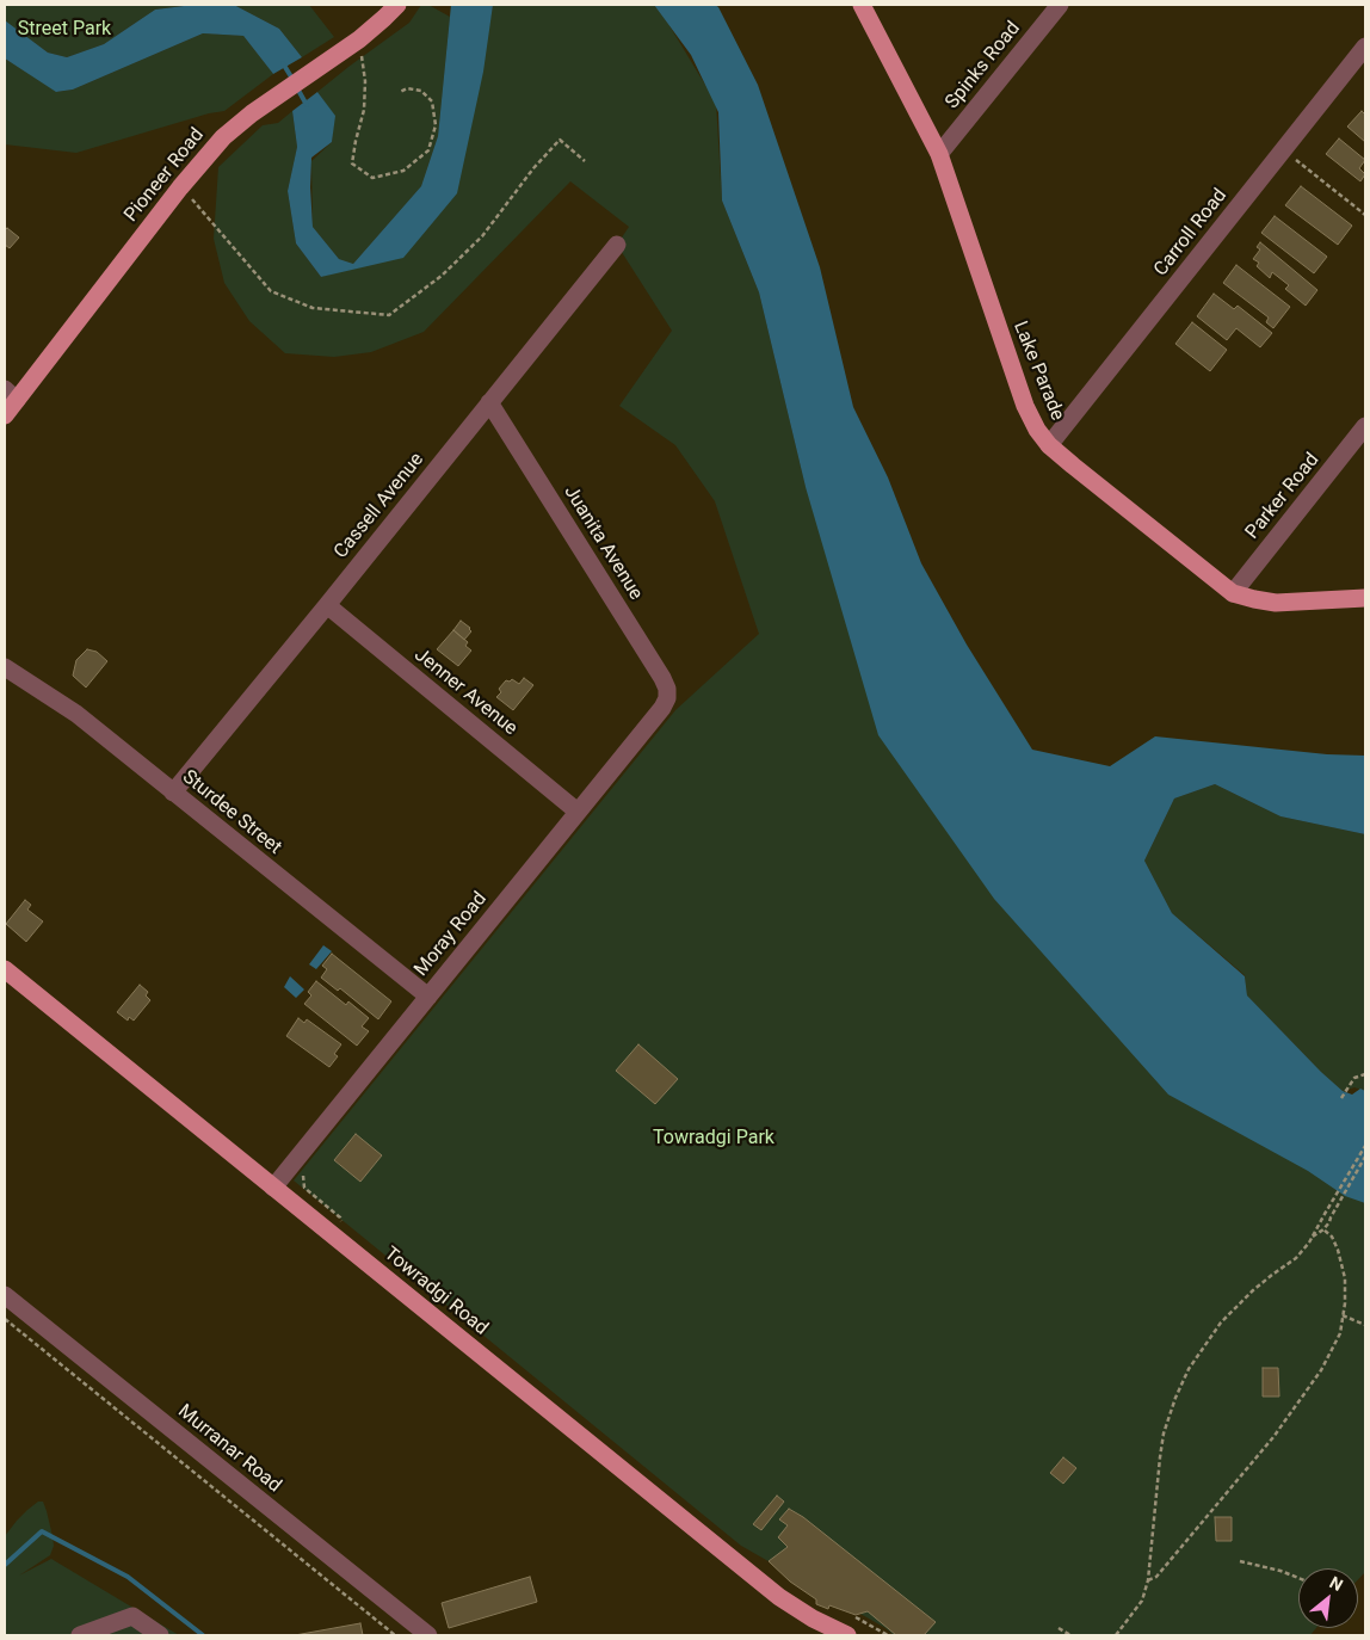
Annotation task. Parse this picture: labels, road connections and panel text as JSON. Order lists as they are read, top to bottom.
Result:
{
  "streets": {
    "main road": ["Pioneer Road", "Lake Parade", "Towradgi Road"],
    "street": [
      "Spinks Road",
      "Carroll Road",
      "Parker Road",
      "Cassell Avenue",
      "Juanita Avenue",
      "Jenner Avenue",
      "Sturdee Street",
      "Moray Road",
      "Murranar Road"
    ]
  },
  "crossings": [
    ["Spinks Road", "Lake Parade"],
    ["Carroll Road", "Lake Parade"],
    ["Lake Parade", "Parker Road"],
    ["Cassell Avenue", "Juanita Avenue"],
    ["Cassell Avenue", "Jenner Avenue"],
    ["Cassell Avenue", "Sturdee Street"],
    ["Juanita Avenue", "Moray Road"],
    ["Jenner Avenue", "Moray Road"],
    ["Sturdee Street", "Moray Road"],
    ["Moray Road", "Towradgi Road"]
  ],
  "parks": ["Street Park", "Towradgi Park"],
  "north": "top right"
}
